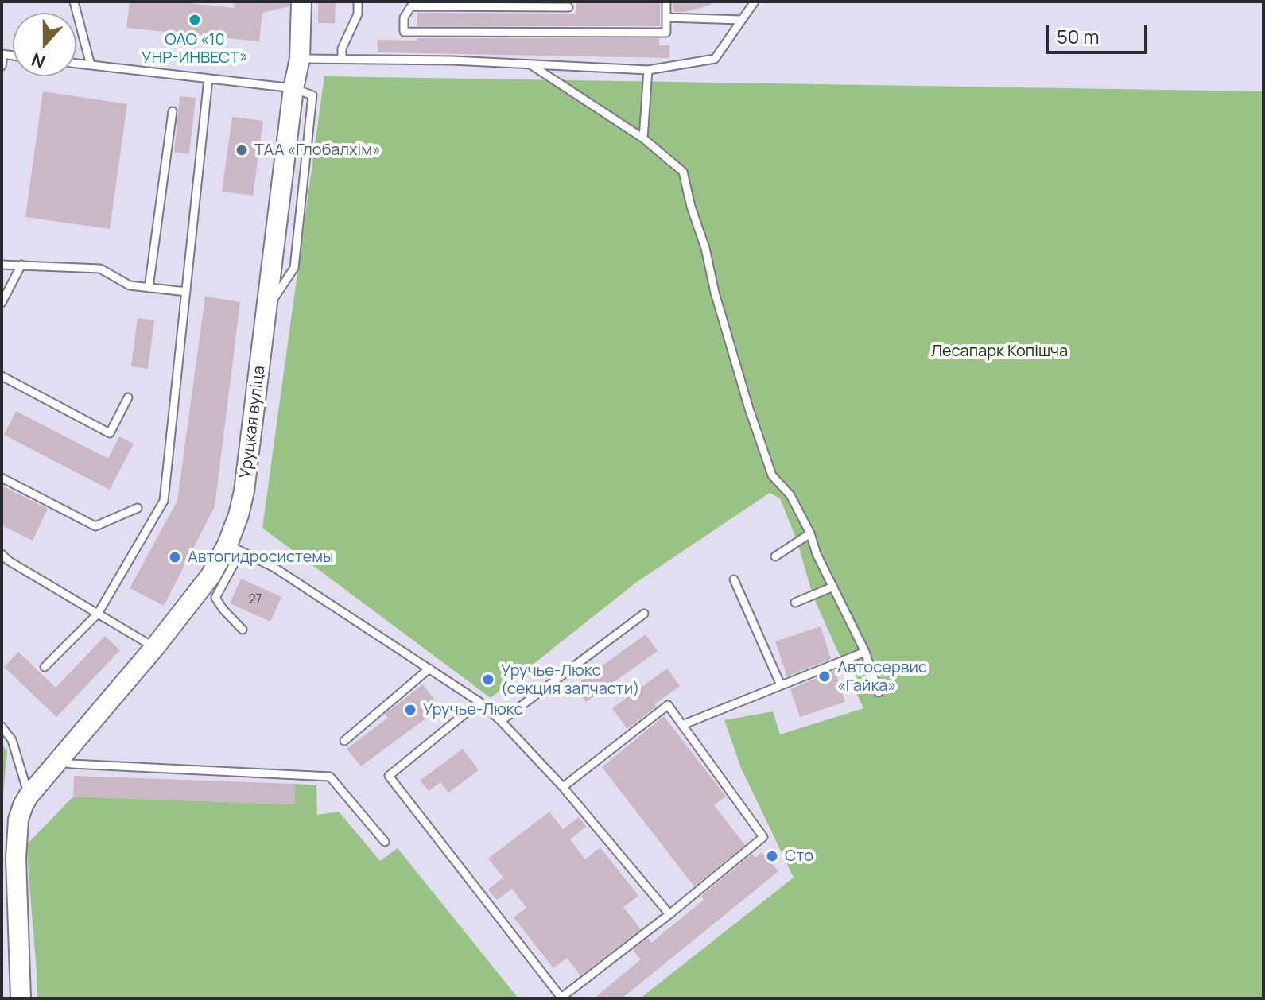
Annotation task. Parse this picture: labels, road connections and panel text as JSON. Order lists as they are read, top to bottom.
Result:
{
  "streets": {
    "street": ["Уруцкая вуліца"]
  },
  "parks": ["Лесапарк Копішча"],
  "places": [
    "ОАО «10 УНР-ИНВЕСТ»",
    "ТАА «Глобалхім»",
    "Автогидросистемы",
    "Автосервис «Гайка»",
    "Уручье-Люкс (секция запчасти)",
    "Уручье-Люкс",
    "Сто"
  ],
  "house_numbers": ["27"],
  "scale_bar": "50 m",
  "north": "bottom"
}
